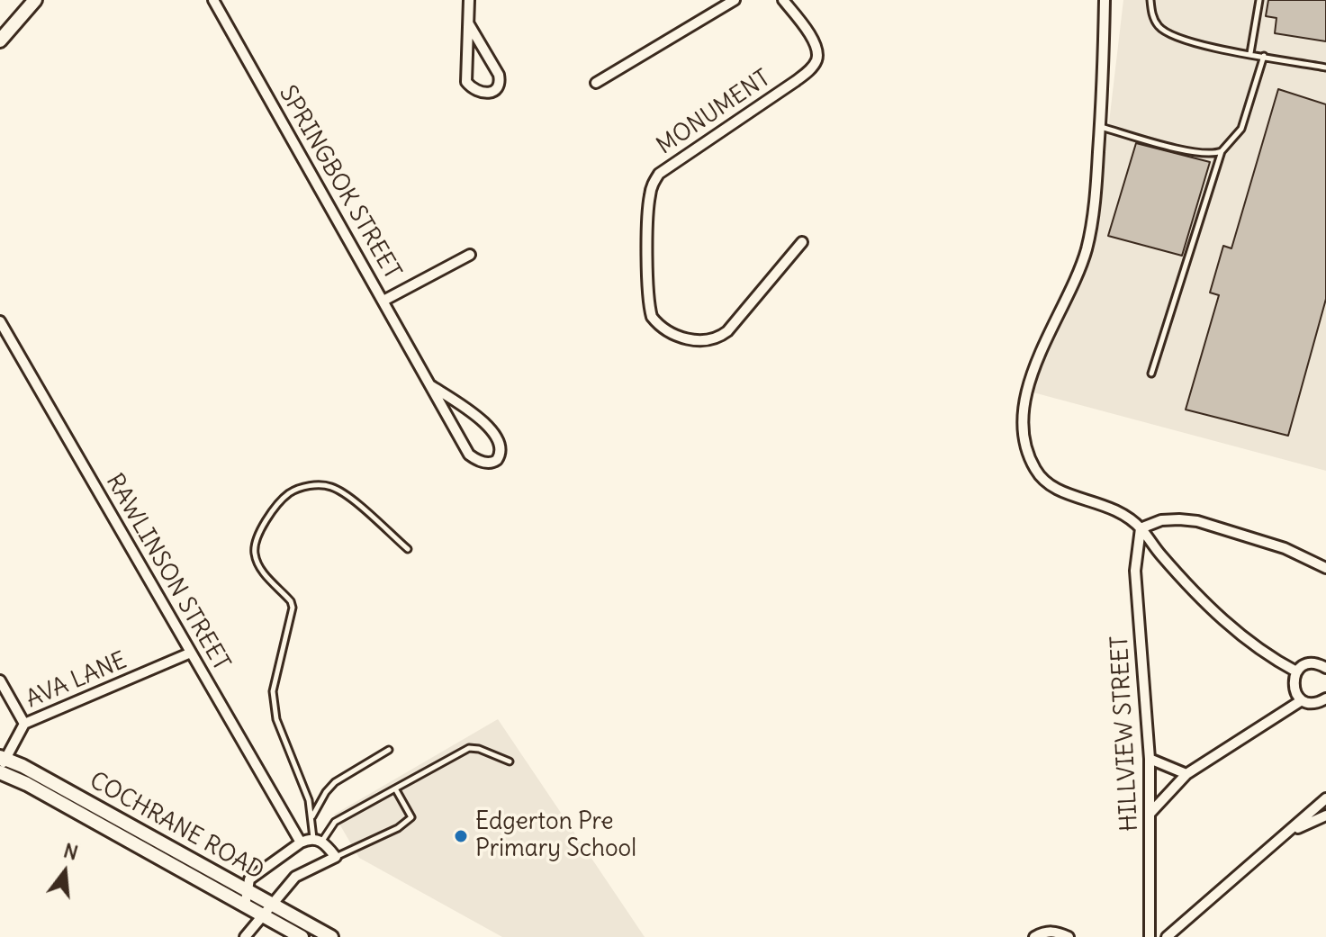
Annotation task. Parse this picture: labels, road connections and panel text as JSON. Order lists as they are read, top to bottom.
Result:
{
  "streets": {
    "street": [
      "MONUMENT",
      "SPRINGBOK STREET",
      "RAWLINSON STREET",
      "AVA LANE",
      "HILLVIEW STREET",
      "COCHRANE ROAD"
    ]
  },
  "crossings": [
    ["RAWLINSON STREET", "AVA LANE"],
    ["AVA LANE", "COCHRANE ROAD"]
  ],
  "places": ["Edgerton Pre Primary School"],
  "north": "top"
}
